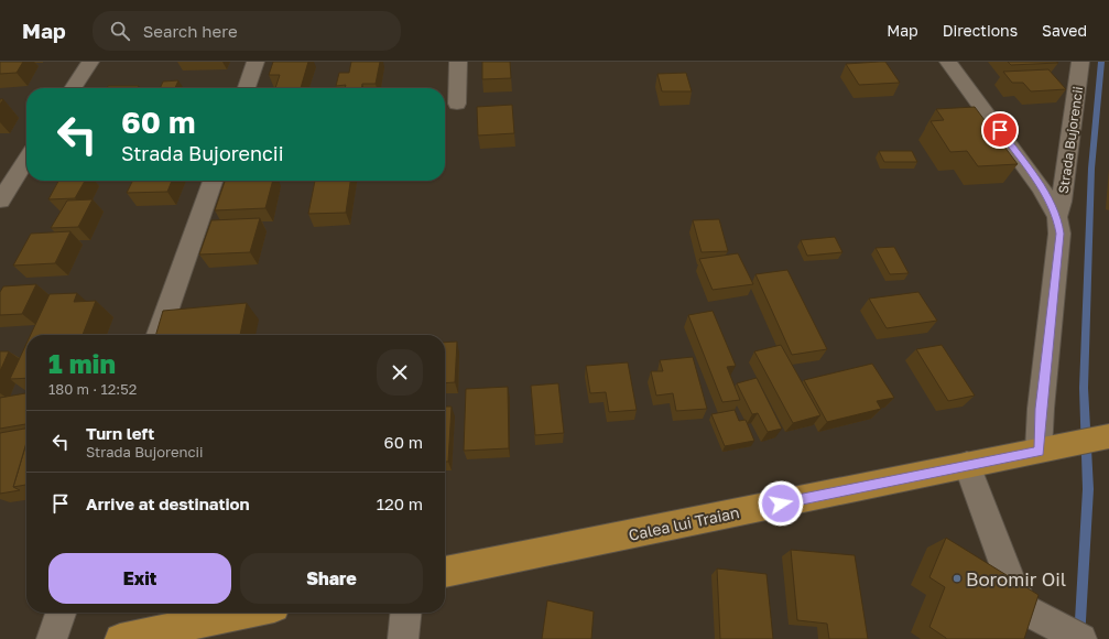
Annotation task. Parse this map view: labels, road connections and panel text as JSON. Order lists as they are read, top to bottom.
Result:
{
  "streets": {
    "highway": ["Calea lui Traian"],
    "street": ["Strada Bujorencii"]
  },
  "crossings": [
    ["Strada Bujorencii", "Calea lui Traian"]
  ],
  "places": ["Boromir Oil"],
  "page": {
    "header": "Map",
    "search": "Search here",
    "nav": ["Map", "Directions", "Saved"],
    "turn": ["60 m", "Strada Bujorencii"],
    "heading": ["1 min", "180 m · 12:52"],
    "list": [
      {
        "name": "Turn left",
        "note": "Strada Bujorencii",
        "value": "60 m"
      },
      {
        "name": "Arrive at destination",
        "value": "120 m"
      }
    ],
    "buttons": ["Exit", "Share"]
  }
}
